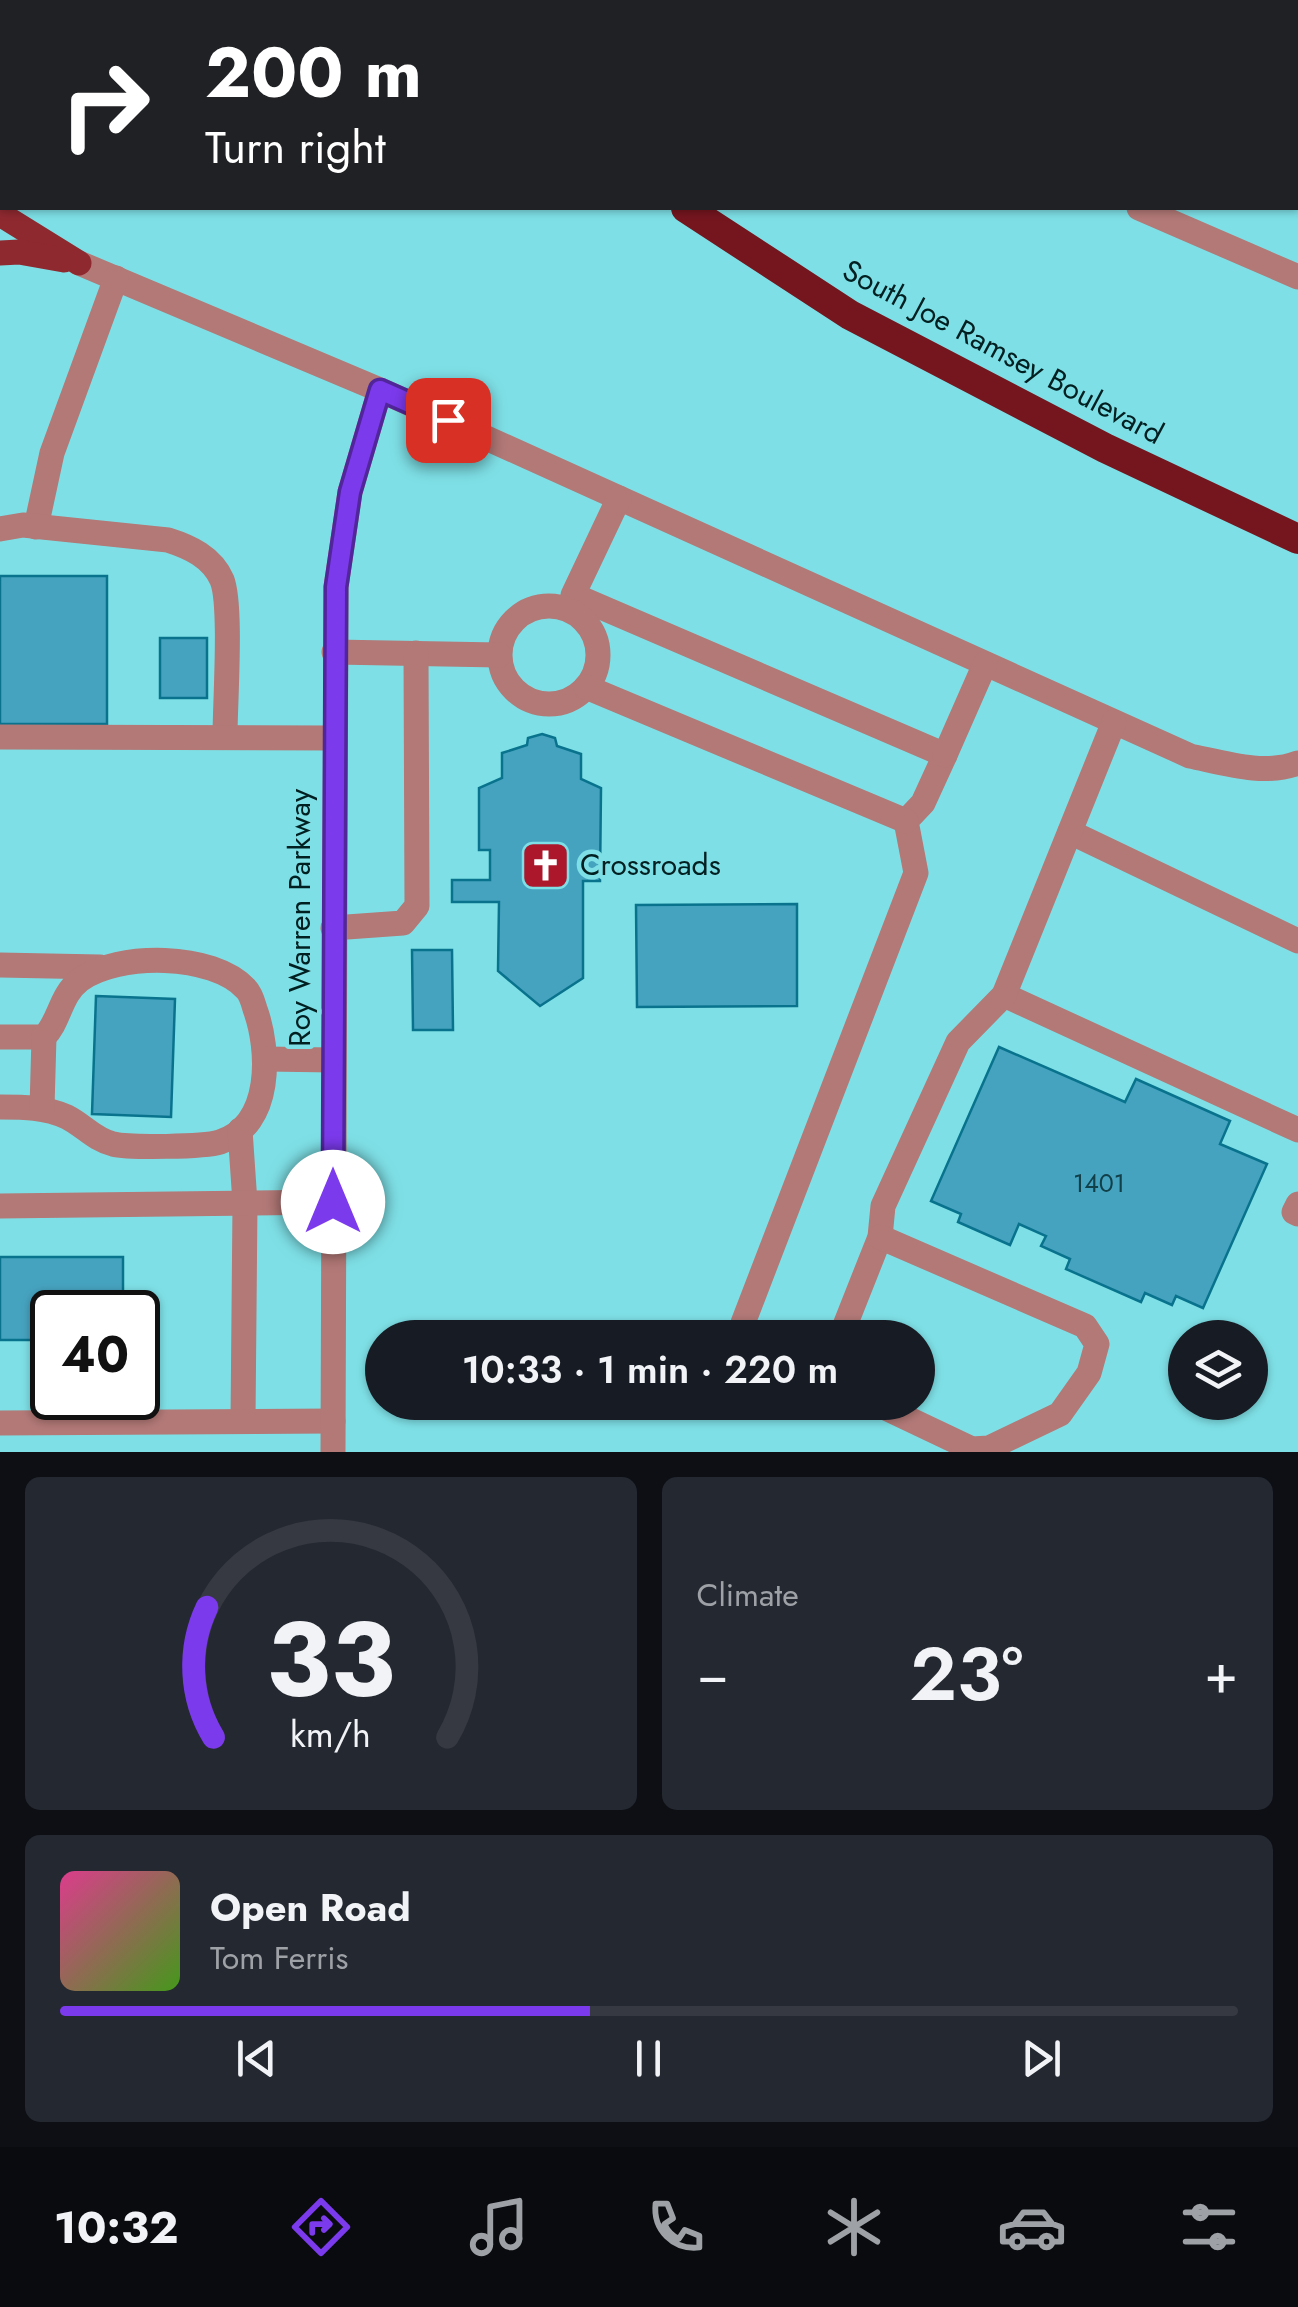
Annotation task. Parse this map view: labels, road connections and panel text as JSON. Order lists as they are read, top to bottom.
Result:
{
  "streets": {
    "highway": ["South Joe Ramsey Boulevard"],
    "street": ["Roy Warren Parkway"]
  },
  "places": {
    "church": ["Crossroads"]
  },
  "house_numbers": ["1401"],
  "page": {
    "turn": ["200 m", "Turn right"],
    "limit": "40",
    "trip": "10:33 · 1 min · 220 m",
    "tile": "Climate",
    "heat": ["−", "23°", "+"],
    "song": ["Open Road", "Tom Ferris"],
    "tabs": "10:32",
    "gauge": ["33", "km/h"]
  }
}
